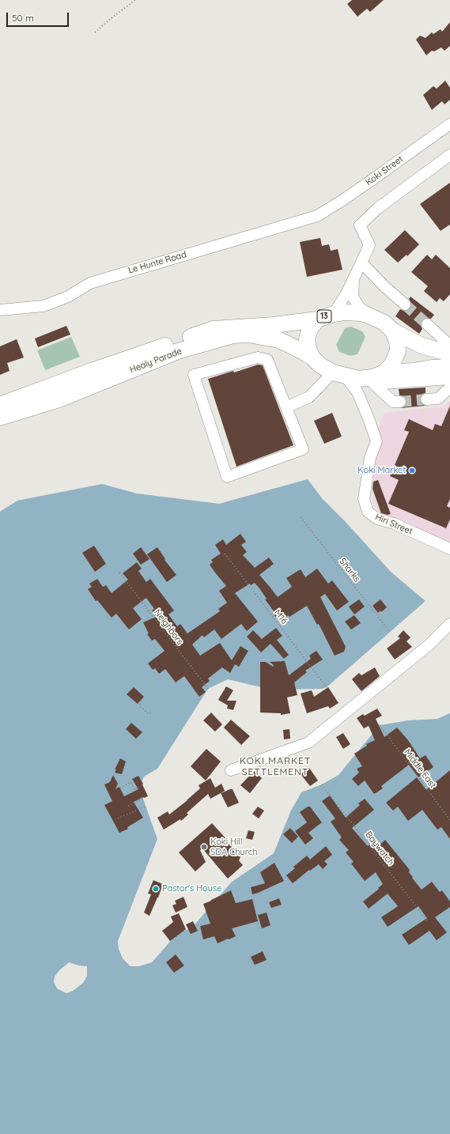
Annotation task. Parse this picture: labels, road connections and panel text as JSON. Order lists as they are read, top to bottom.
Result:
{
  "streets": {
    "highway": ["13", "Healy Parade"],
    "street": ["Koki Street", "Le Hunte Road", "Hiri Street"],
    "path": [
      "Sharks",
      "M16",
      "Neighbors",
      "Middle East",
      "Baywatch"
    ]
  },
  "crossings": [
    ["Koki Street", "Le Hunte Road"],
    ["13", "Healy Parade"],
    ["13", "Hiri Street"],
    ["Healy Parade", "Hiri Street"]
  ],
  "districts": ["KOKI MARKET SETTLEMENT"],
  "places": ["Koki Market", "Koki Hill SDA Church", "Pastor's House"],
  "scale_bar": "50 m"
}
